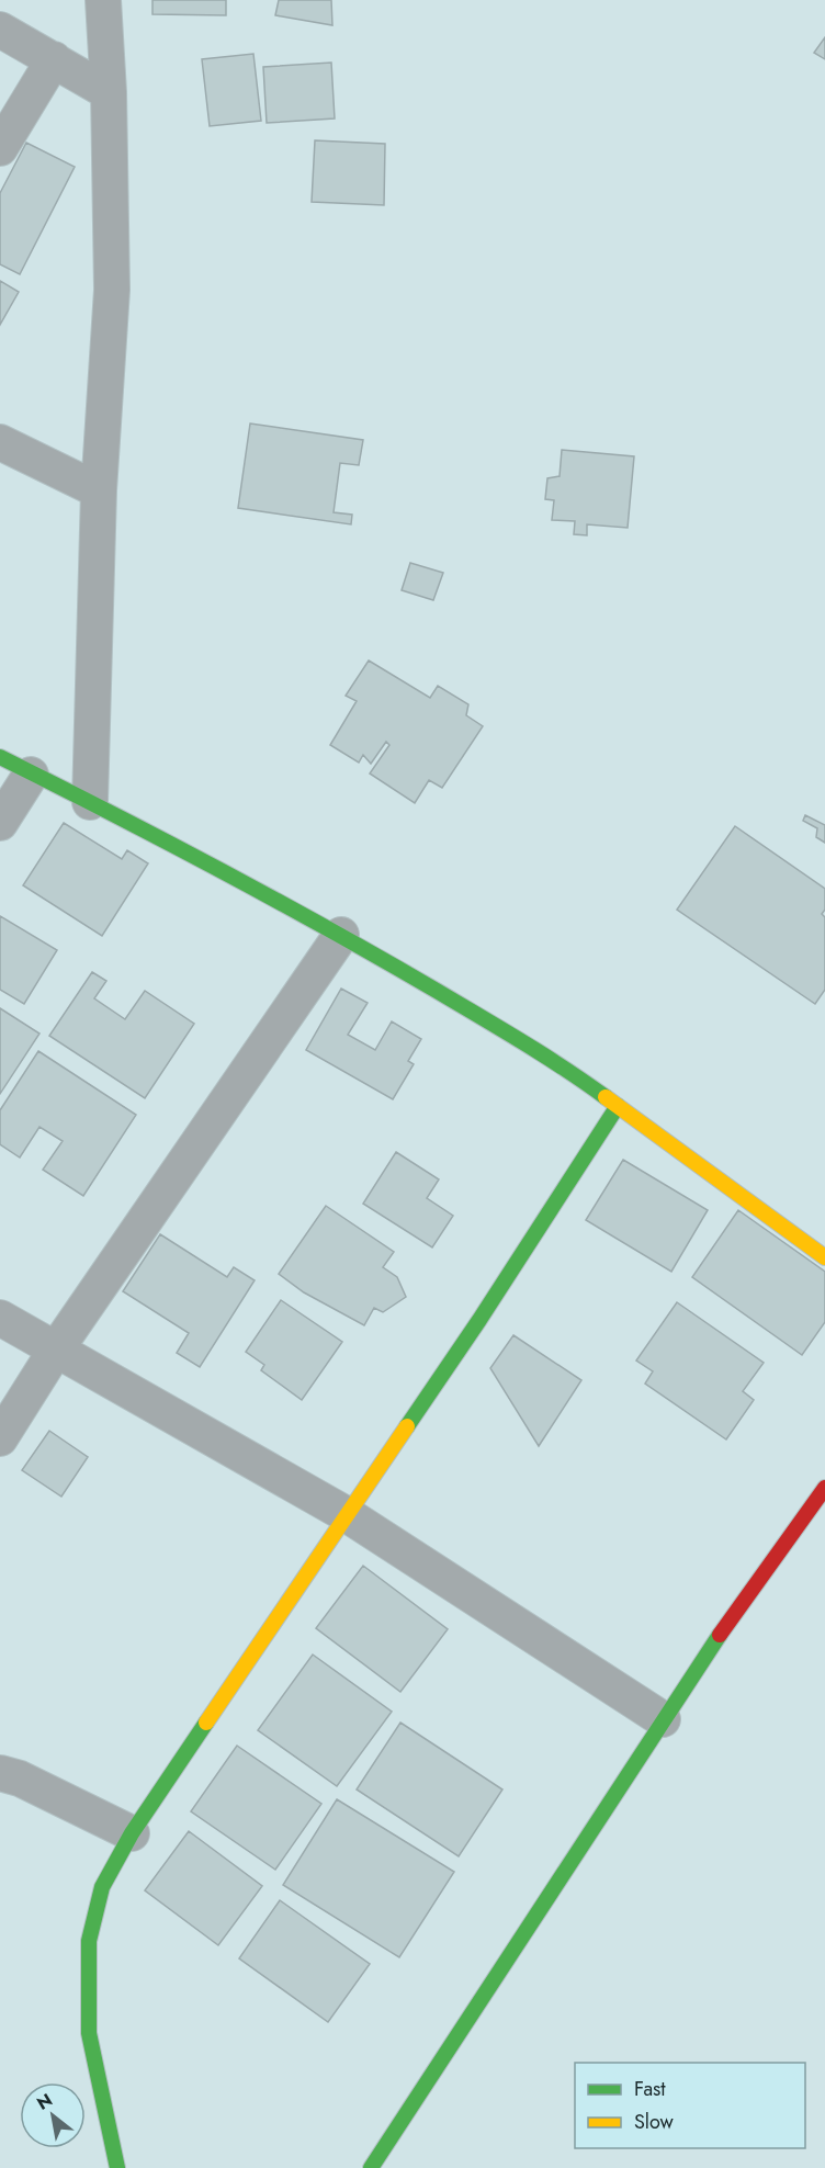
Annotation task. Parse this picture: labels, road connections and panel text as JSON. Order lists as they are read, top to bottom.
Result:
{
  "legend": ["Fast", "Slow"],
  "north": "top left"
}
